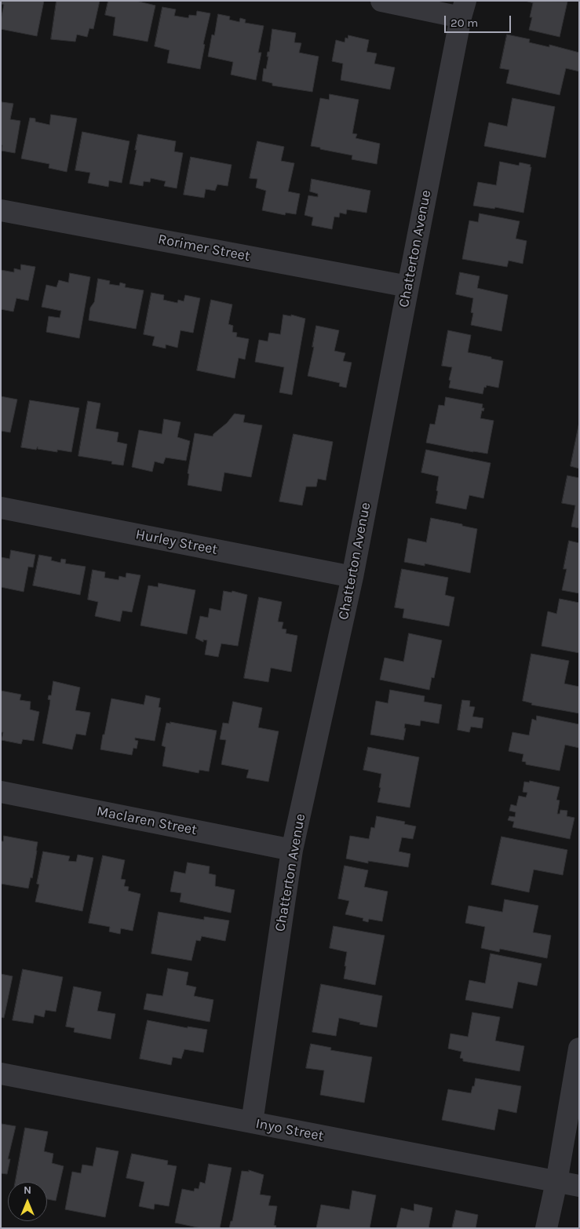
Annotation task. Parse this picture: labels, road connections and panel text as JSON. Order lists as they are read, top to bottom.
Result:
{
  "streets": {
    "street": [
      "Rorimer Street",
      "Chatterton Avenue",
      "Hurley Street",
      "Maclaren Street",
      "Inyo Street"
    ]
  },
  "crossings": [
    ["Rorimer Street", "Chatterton Avenue"],
    ["Chatterton Avenue", "Hurley Street"],
    ["Chatterton Avenue", "Maclaren Street"],
    ["Chatterton Avenue", "Inyo Street"]
  ],
  "scale_bar": "20 m",
  "north": "top"
}
